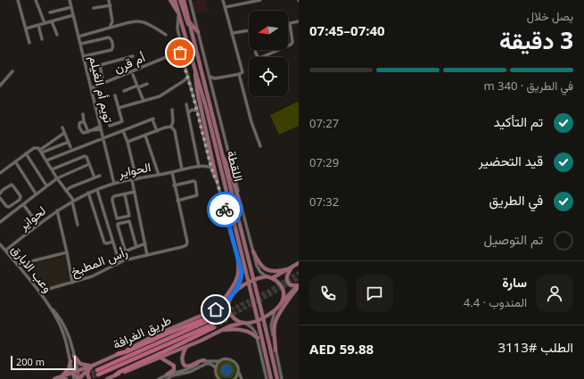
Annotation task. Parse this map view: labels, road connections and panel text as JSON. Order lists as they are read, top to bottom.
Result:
{
  "streets": {
    "highway": ["طريق الغرافة"],
    "main road": ["اللقطة"],
    "street": [
      "أم قرن",
      "تويم أم الغيلم",
      "الحواير",
      "لحواير",
      "رأس المطبخ",
      "وعب الابارق"
    ]
  },
  "crossings": [
    ["أم قرن", "تويم أم الغيلم"],
    ["أم قرن", "اللقطة"],
    ["تويم أم الغيلم", "الحواير"],
    ["اللقطة", "الحواير"],
    ["اللقطة", "طريق الغرافة"],
    ["الحواير", "لحواير"],
    ["لحواير", "وعب الابارق"],
    ["رأس المطبخ", "وعب الابارق"],
    ["وعب الابارق", "طريق الغرافة"]
  ],
  "scale_bar": "200 m",
  "north": "left",
  "page": {
    "heading": ["3 دقيقة", "يصل خلال", "07:40–07:45"],
    "panel": [
      "سارة",
      "المندوب · 4.4",
      "الطلب #3113",
      "AED 59.88"
    ],
    "bar": "في الطريق · 340 m",
    "list": [
      ["تم التأكيد", "07:27"],
      ["قيد التحضير", "07:29"],
      ["في الطريق", "07:32"],
      "تم التوصيل"
    ],
    "scale": "200 m"
  }
}
